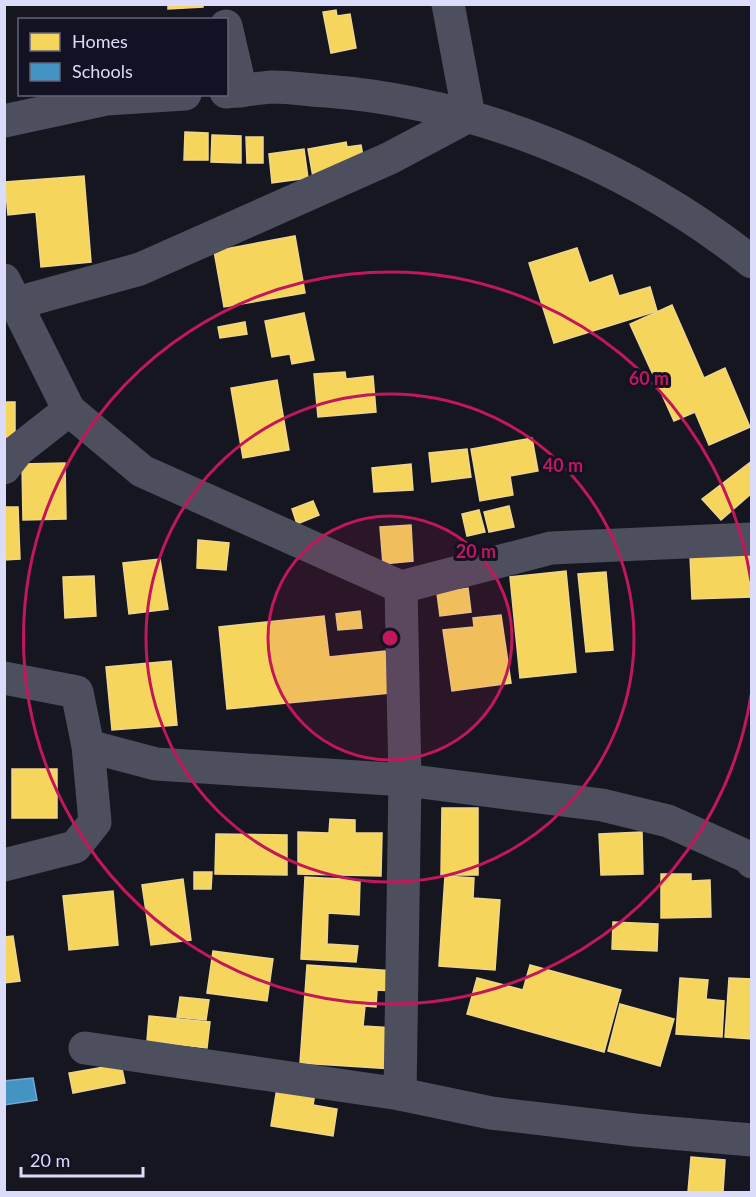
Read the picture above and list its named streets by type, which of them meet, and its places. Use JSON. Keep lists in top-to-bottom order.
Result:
{
  "legend": ["Homes", "Schools"],
  "scale_bar": "20 m",
  "rings": ["60 m", "40 m", "20 m"]
}
